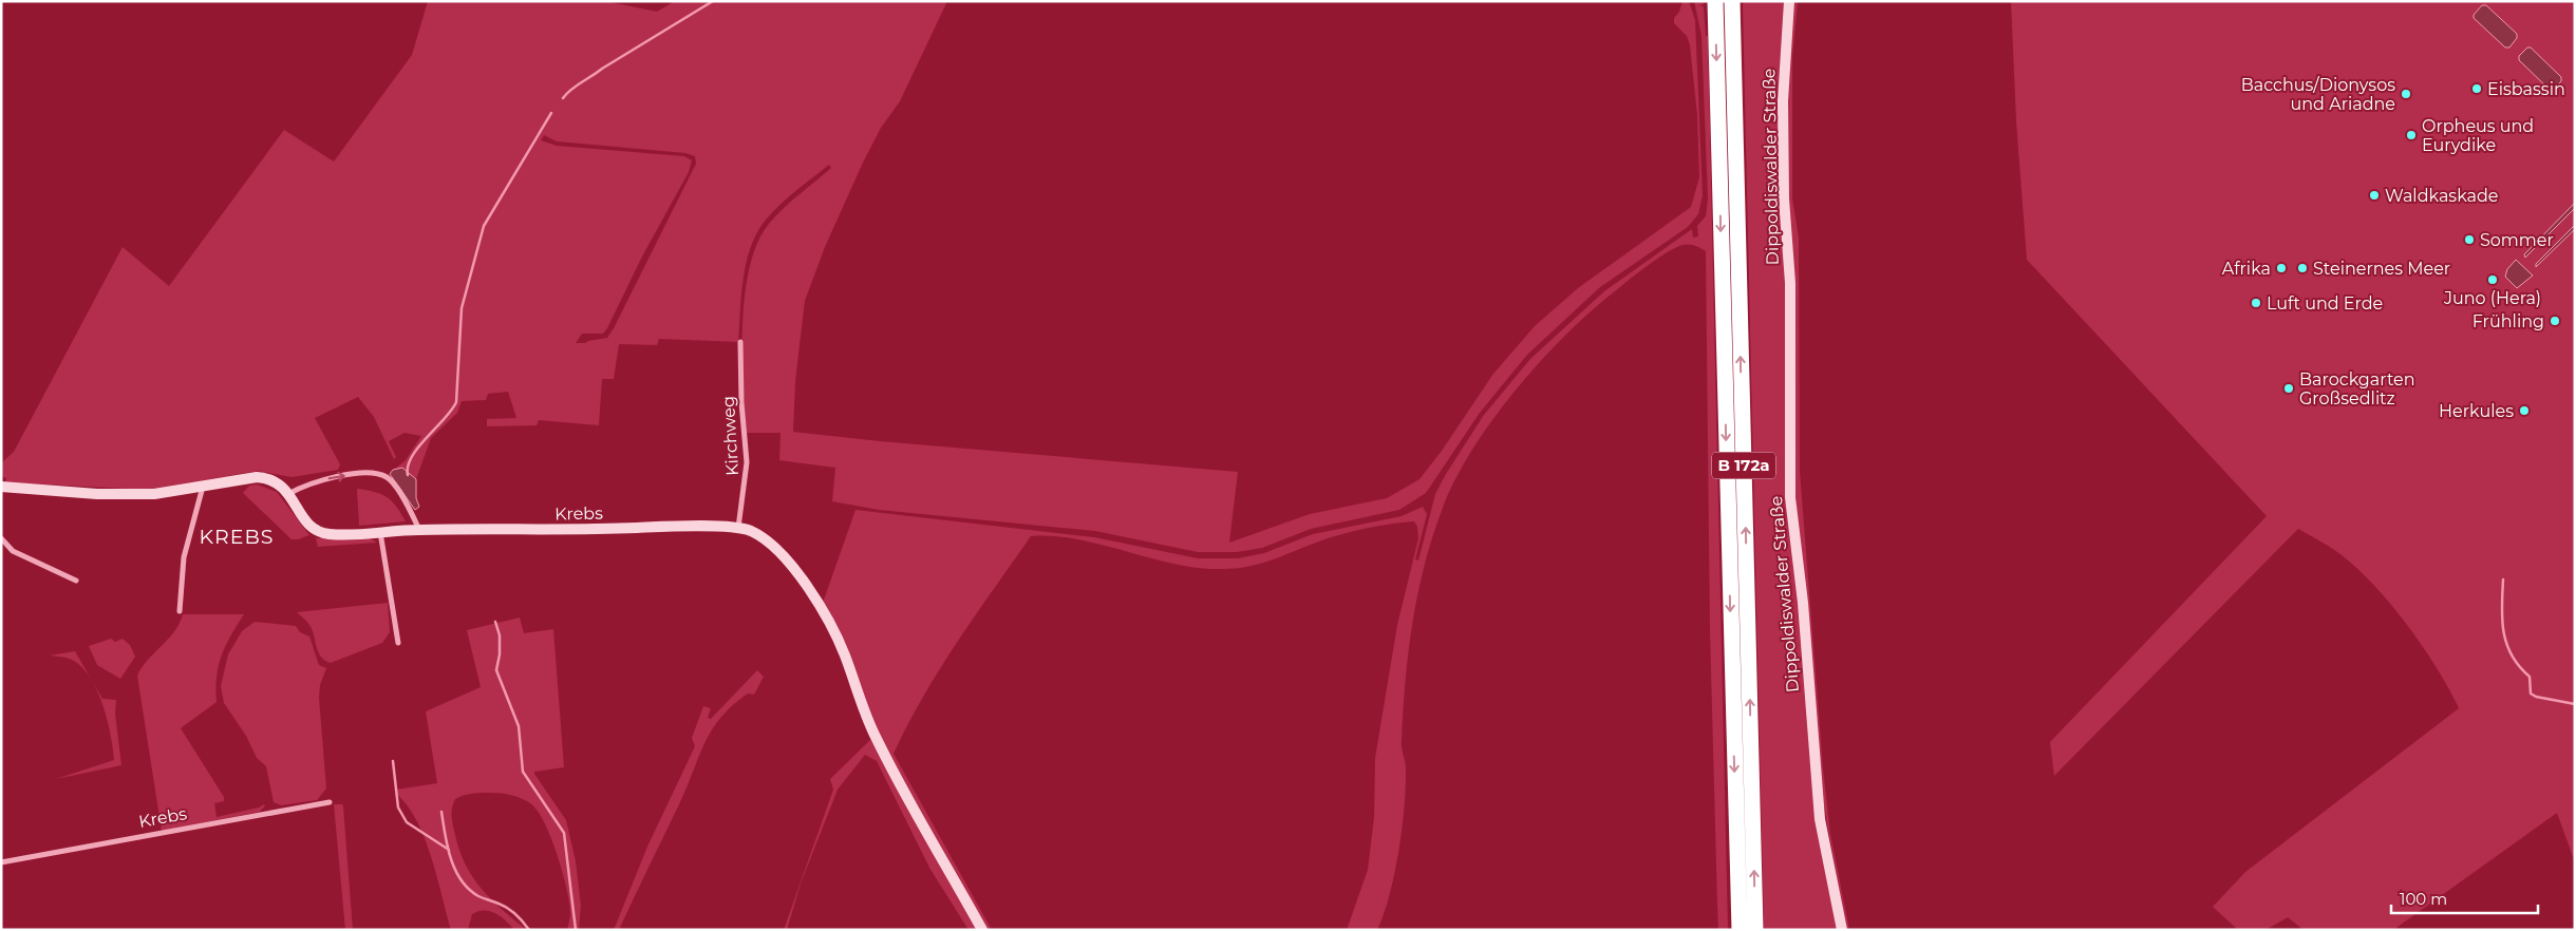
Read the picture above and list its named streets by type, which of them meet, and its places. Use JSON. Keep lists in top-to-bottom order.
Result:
{
  "streets": {
    "highway": ["B 172a"],
    "street": ["Dippoldiswalder Straße", "Kirchweg", "Krebs"]
  },
  "crossings": [
    ["Kirchweg", "Krebs"]
  ],
  "districts": ["KREBS"],
  "places": [
    "Eisbassin",
    "Bacchus/Dionysos und Ariadne",
    "Orpheus und Eurydike",
    "Waldkaskade",
    "Sommer",
    "Afrika",
    "Steinernes Meer",
    "Juno (Hera)",
    "Luft und Erde",
    "Frühling",
    "Barockgarten Großsedlitz",
    "Herkules"
  ],
  "scale_bar": "100 m"
}
